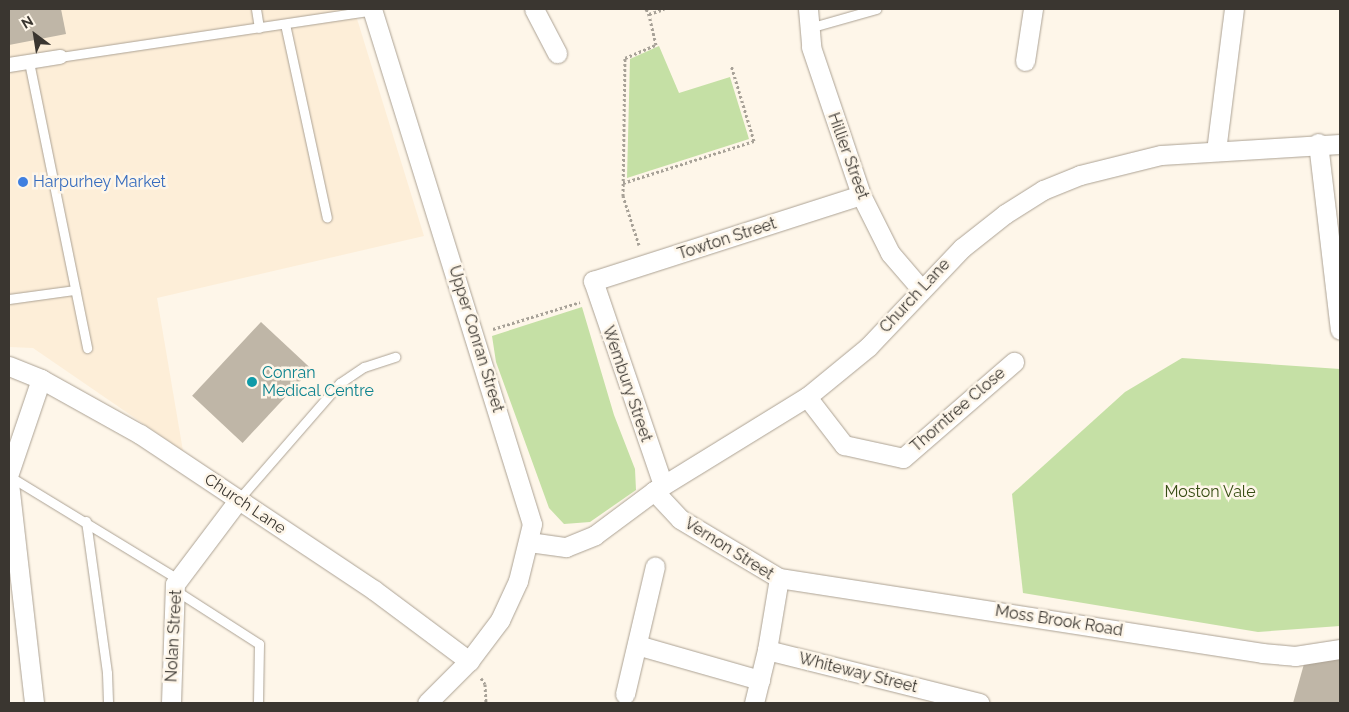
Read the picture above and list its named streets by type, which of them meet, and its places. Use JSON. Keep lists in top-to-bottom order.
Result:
{
  "streets": {
    "street": [
      "Hillier Street",
      "Towton Street",
      "Church Lane",
      "Upper Conran Street",
      "Wembury Street",
      "Thorntree Close",
      "Vernon Street",
      "Moss Brook Road",
      "Nolan Street",
      "Whiteway Street"
    ]
  },
  "crossings": [
    ["Hillier Street", "Towton Street"],
    ["Hillier Street", "Church Lane"],
    ["Towton Street", "Wembury Street"],
    ["Church Lane", "Upper Conran Street"],
    ["Church Lane", "Wembury Street"],
    ["Church Lane", "Thorntree Close"],
    ["Church Lane", "Vernon Street"],
    ["Church Lane", "Nolan Street"],
    ["Wembury Street", "Vernon Street"],
    ["Vernon Street", "Moss Brook Road"],
    ["Vernon Street", "Whiteway Street"]
  ],
  "parks": ["Moston Vale"],
  "places": ["Harpurhey Market", "Conran Medical Centre"],
  "north": "top left"
}
